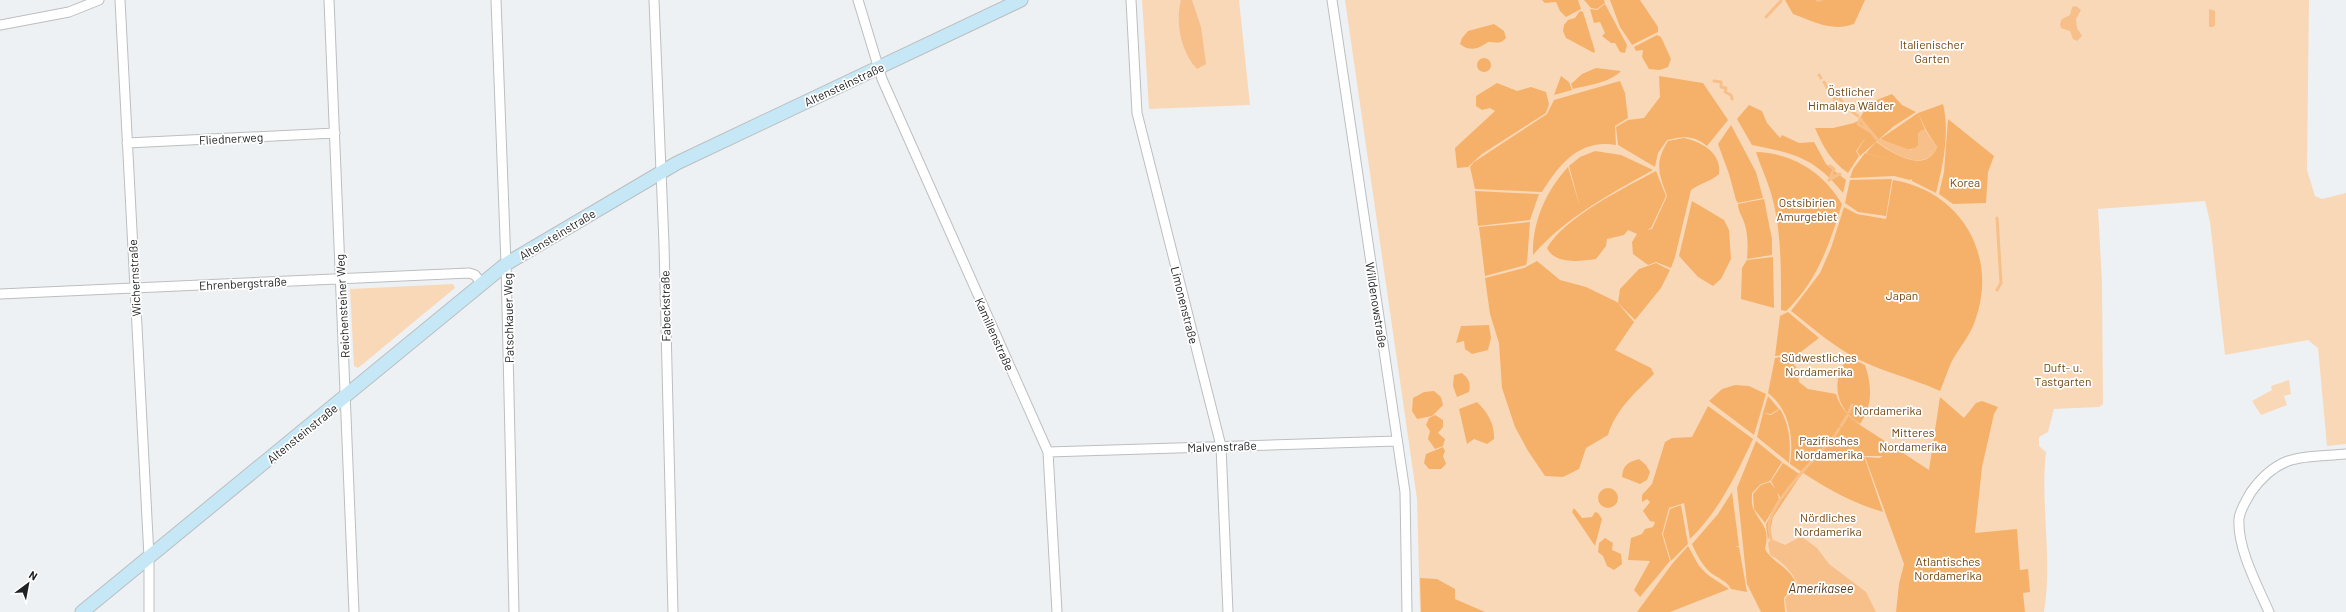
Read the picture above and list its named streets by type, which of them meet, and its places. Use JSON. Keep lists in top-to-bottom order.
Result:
{
  "streets": {
    "main road": ["Altensteinstraße"],
    "street": [
      "Fliednerweg",
      "Wichernstraße",
      "Ehrenbergstraße",
      "Limonenstraße",
      "Willdenowstraße",
      "Reichensteiner Weg",
      "Fabeckstraße",
      "Patschkauer Weg",
      "Kamillenstraße",
      "Malvenstraße"
    ]
  },
  "crossings": [
    ["Altensteinstraße", "Wichernstraße"],
    ["Altensteinstraße", "Ehrenbergstraße"],
    ["Altensteinstraße", "Reichensteiner Weg"],
    ["Altensteinstraße", "Fabeckstraße"],
    ["Altensteinstraße", "Patschkauer Weg"],
    ["Altensteinstraße", "Kamillenstraße"],
    ["Fliednerweg", "Wichernstraße"],
    ["Fliednerweg", "Reichensteiner Weg"],
    ["Wichernstraße", "Ehrenbergstraße"],
    ["Ehrenbergstraße", "Reichensteiner Weg"],
    ["Limonenstraße", "Malvenstraße"],
    ["Willdenowstraße", "Malvenstraße"],
    ["Kamillenstraße", "Malvenstraße"]
  ],
  "water": ["Amerikasee"],
  "parks": [
    "Italienischer Garten",
    "Östlicher Himalaya Wälder",
    "Korea",
    "Ostsibirien Amurgebiet",
    "Japan",
    "Südwestliches Nordamerika",
    "Duft- u. Tastgarten",
    "Nordamerika",
    "Mitteres Nordamerika",
    "Pazifisches Nordamerika",
    "Nördliches Nordamerika",
    "Atlantisches Nordamerika"
  ],
  "north": "top right"
}
